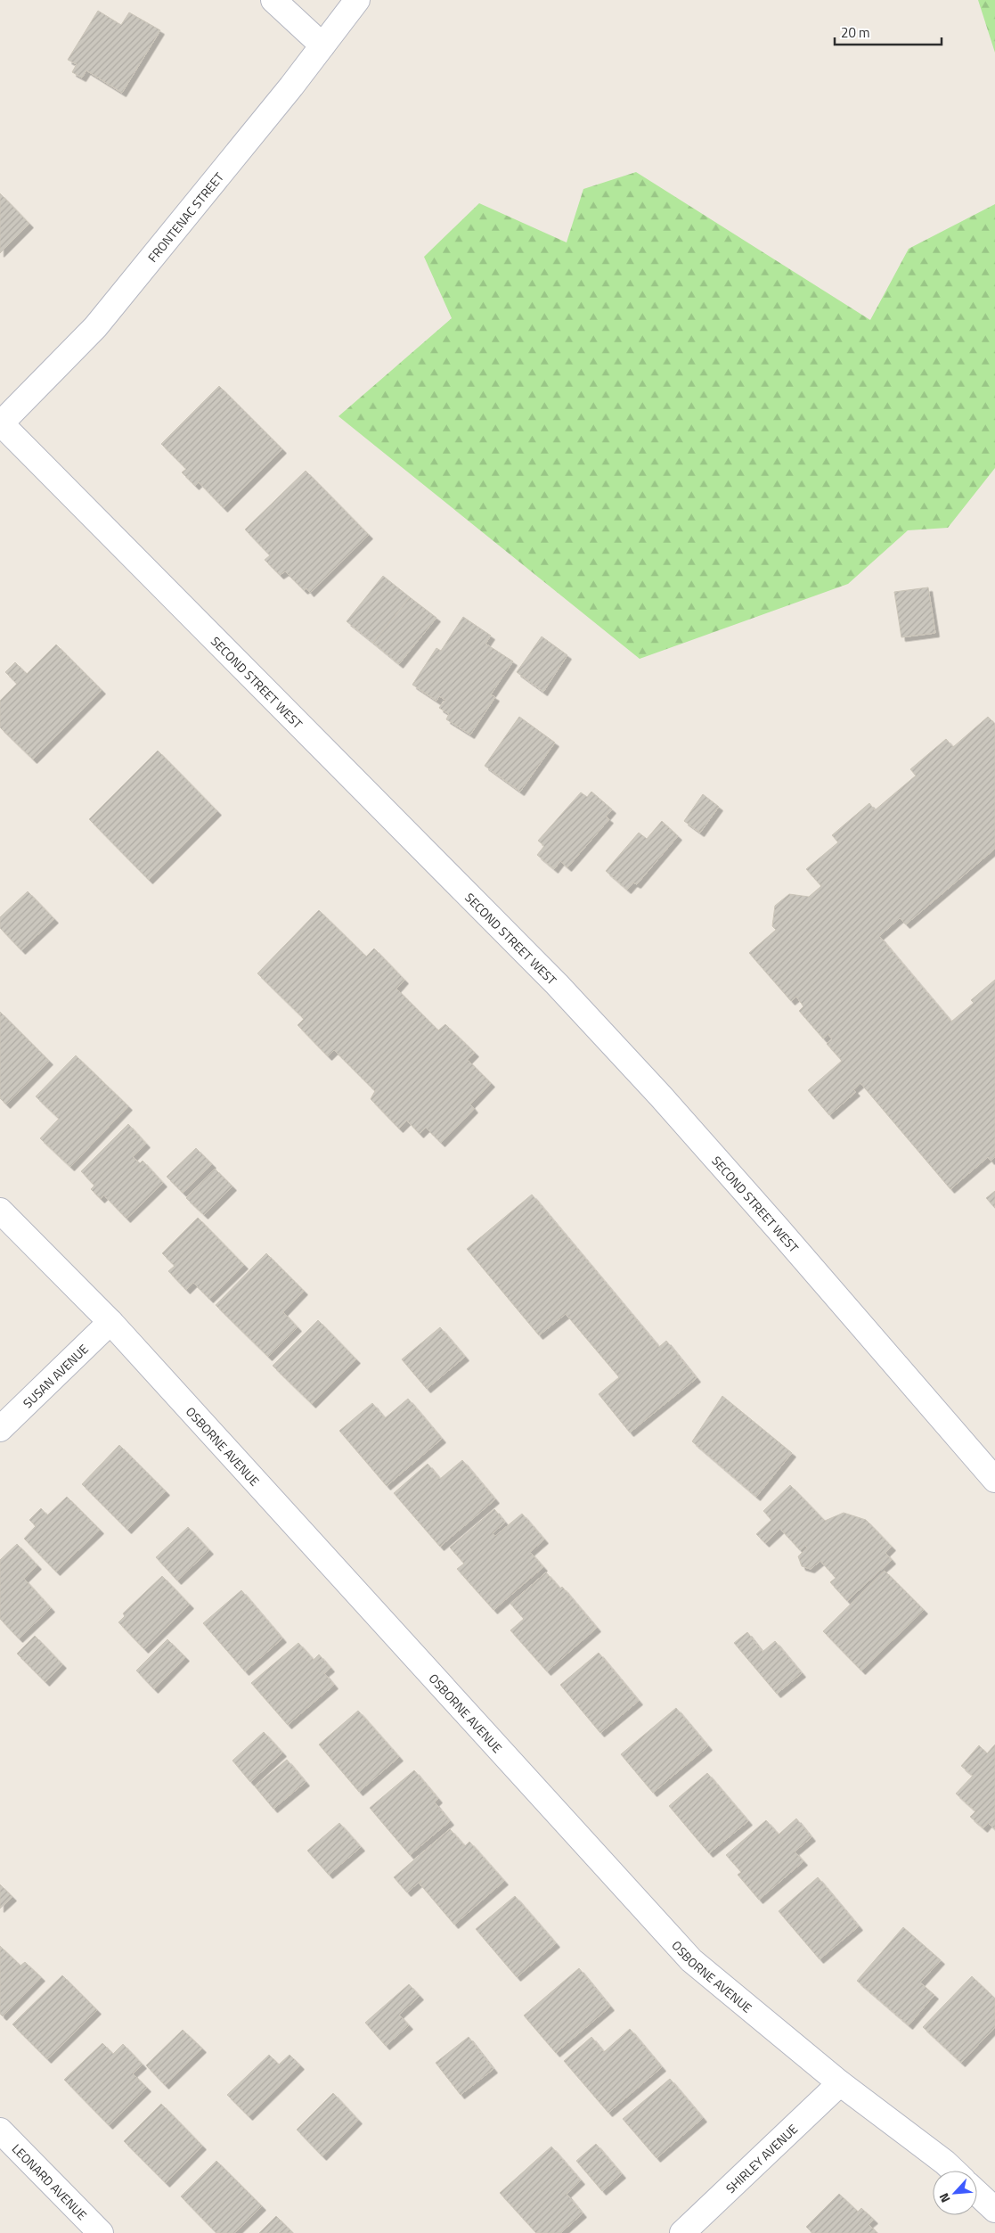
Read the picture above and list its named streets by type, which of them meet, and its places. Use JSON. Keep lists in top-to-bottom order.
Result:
{
  "streets": {
    "street": [
      "FRONTENAC STREET",
      "SECOND STREET WEST",
      "SUSAN AVENUE",
      "OSBORNE AVENUE",
      "SHIRLEY AVENUE",
      "LEONARD AVENUE"
    ]
  },
  "crossings": [
    ["FRONTENAC STREET", "SECOND STREET WEST"],
    ["SUSAN AVENUE", "OSBORNE AVENUE"],
    ["OSBORNE AVENUE", "SHIRLEY AVENUE"]
  ],
  "scale_bar": "20 m",
  "north": "bottom left"
}
